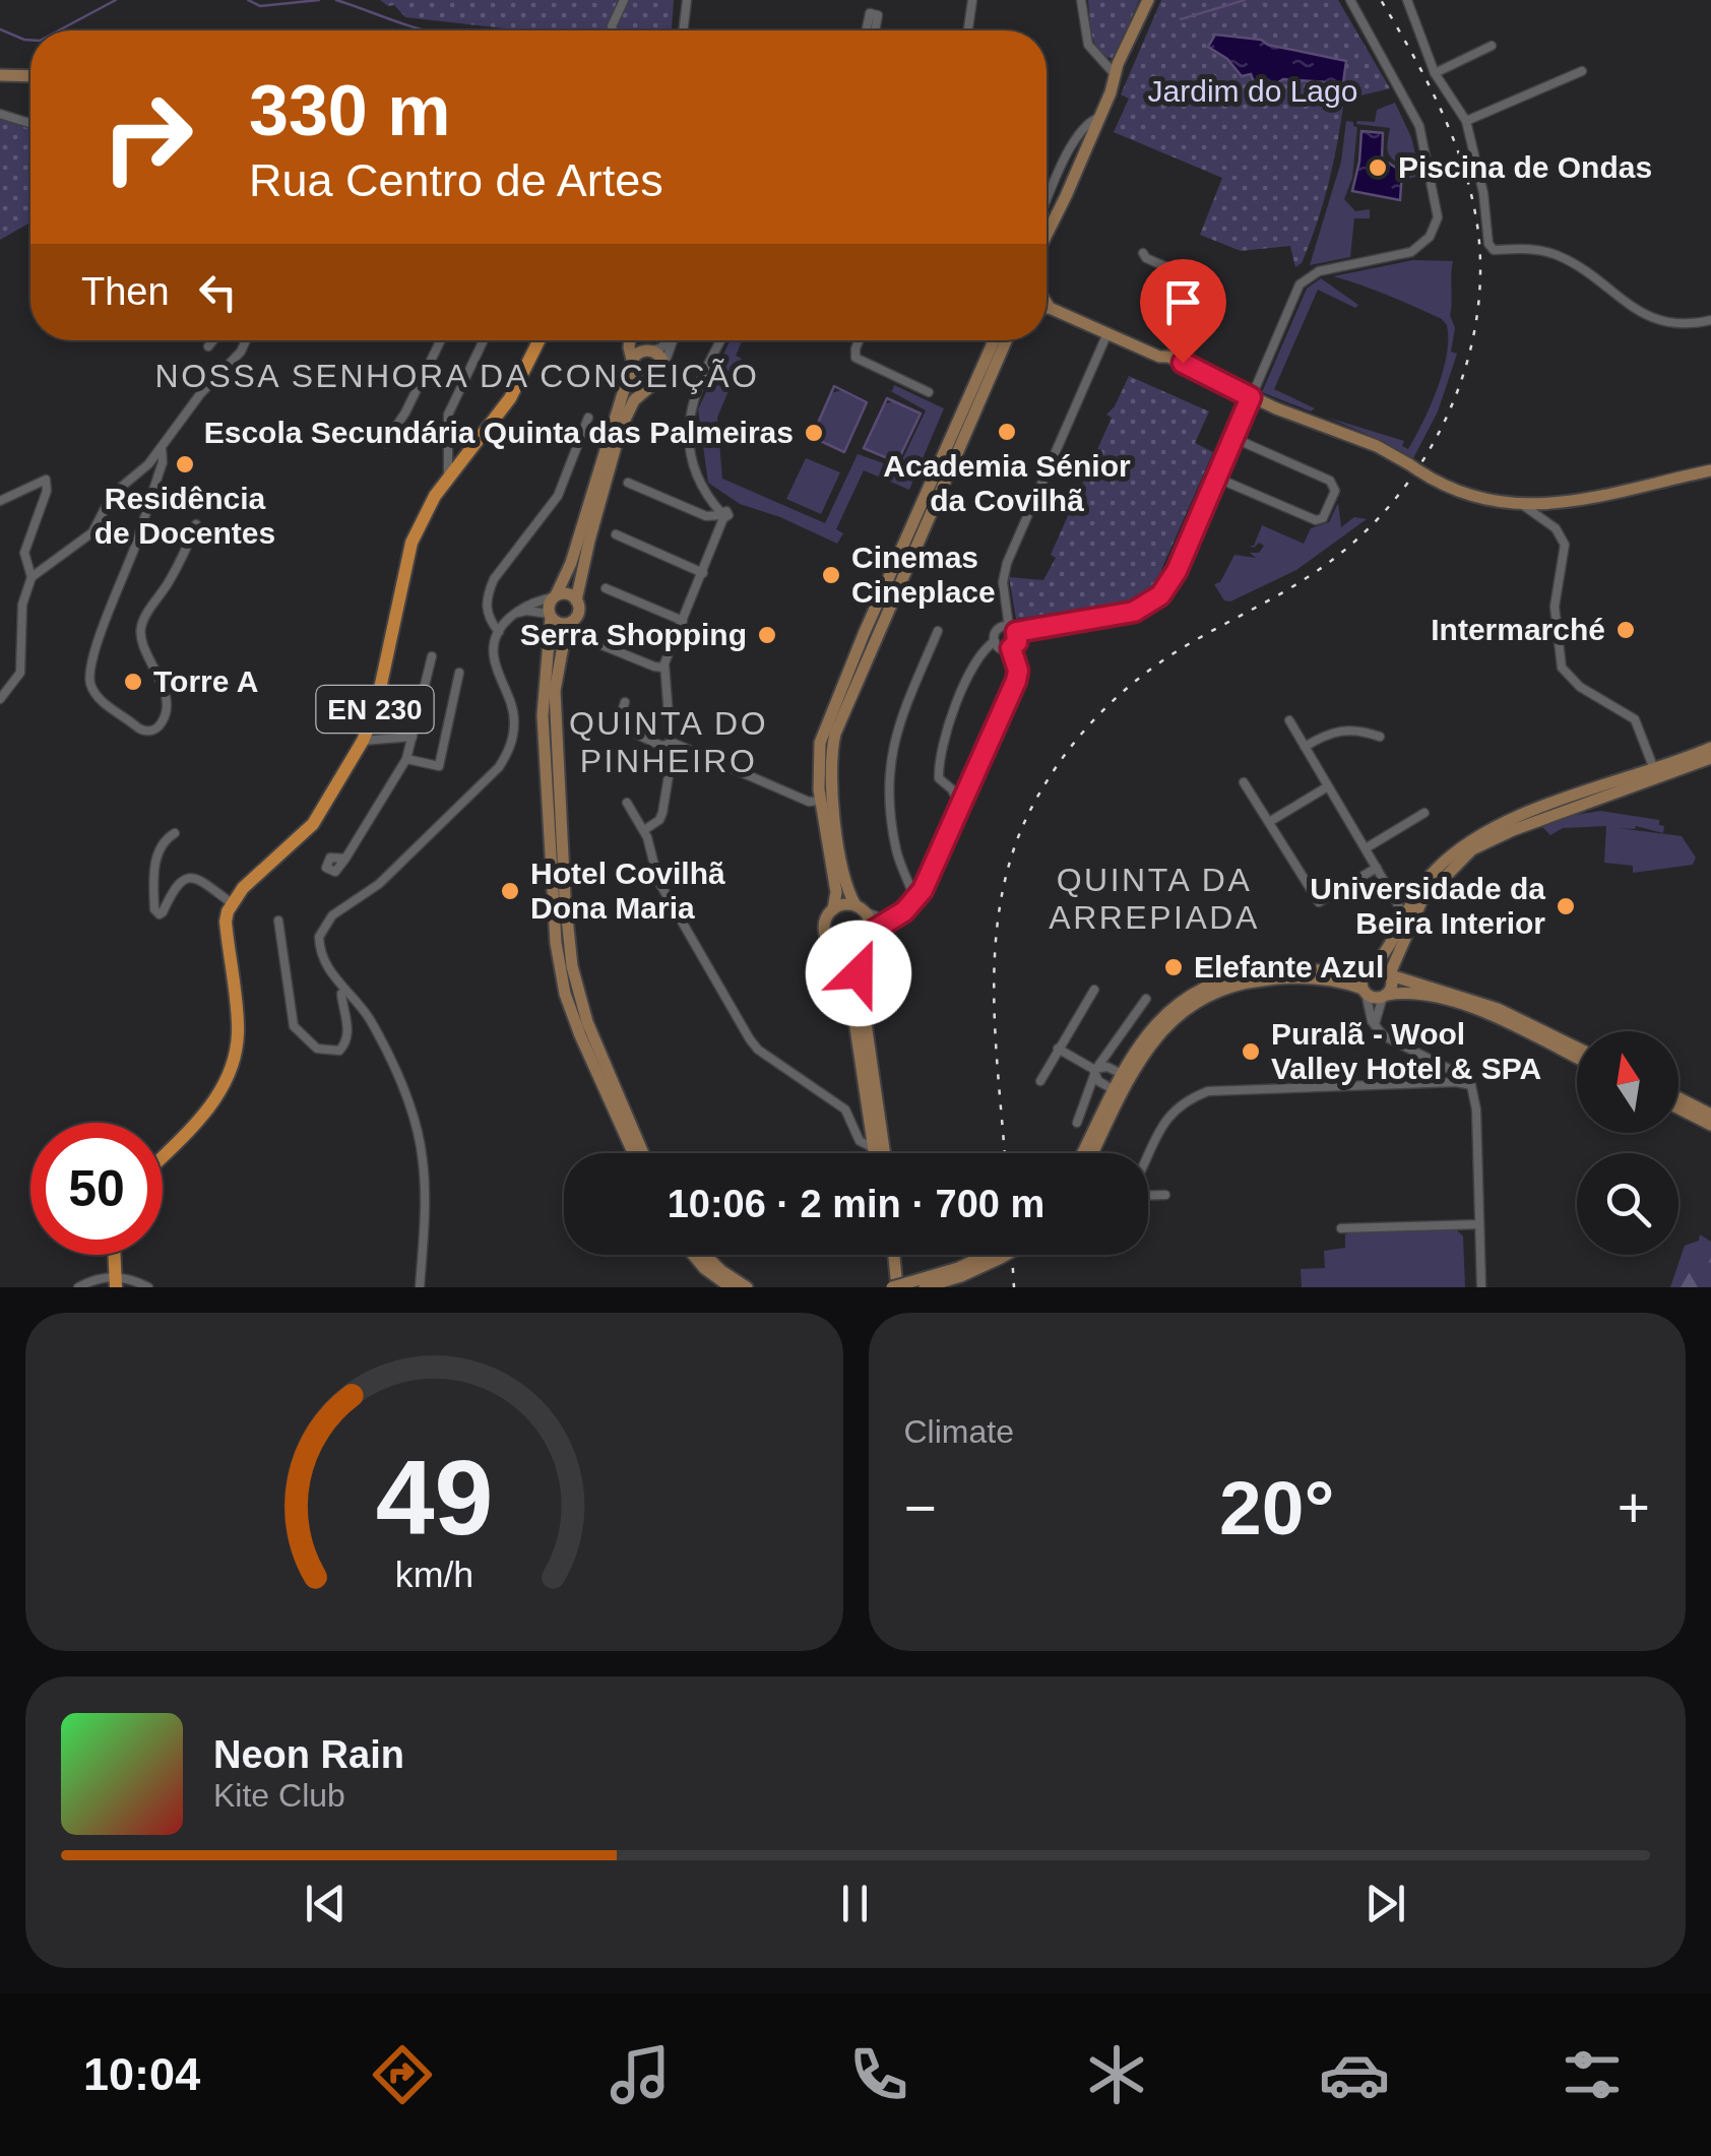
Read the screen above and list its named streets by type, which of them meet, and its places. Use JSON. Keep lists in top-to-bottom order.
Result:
{
  "streets": {
    "main road": ["EN 230"]
  },
  "districts": ["NOSSA SENHORA DA CONCEIÇÃO", "QUINTA DO PINHEIRO", "QUINTA DA ARREPIADA"],
  "parks": ["Jardim do Lago"],
  "places": [
    "Piscina de Ondas",
    "Academia Sénior da Covilhã",
    "Escola Secundária Quinta das Palmeiras",
    "Residência de Docentes",
    "Cinemas Cineplace",
    "Intermarché",
    "Serra Shopping",
    "Torre A",
    "Hotel Covilhã Dona Maria",
    "Universidade da Beira Interior",
    "Elefante Azul",
    "Puralã - Wool Valley Hotel & SPA"
  ],
  "north": "top",
  "page": {
    "turn": ["330 m", "Rua Centro de Artes"],
    "then": "Then",
    "limit": "50",
    "trip": "10:06 · 2 min · 700 m",
    "tile": "Climate",
    "heat": ["−", "20°", "+"],
    "song": ["Neon Rain", "Kite Club"],
    "tabs": "10:04",
    "gauge": ["49", "km/h"]
  }
}
